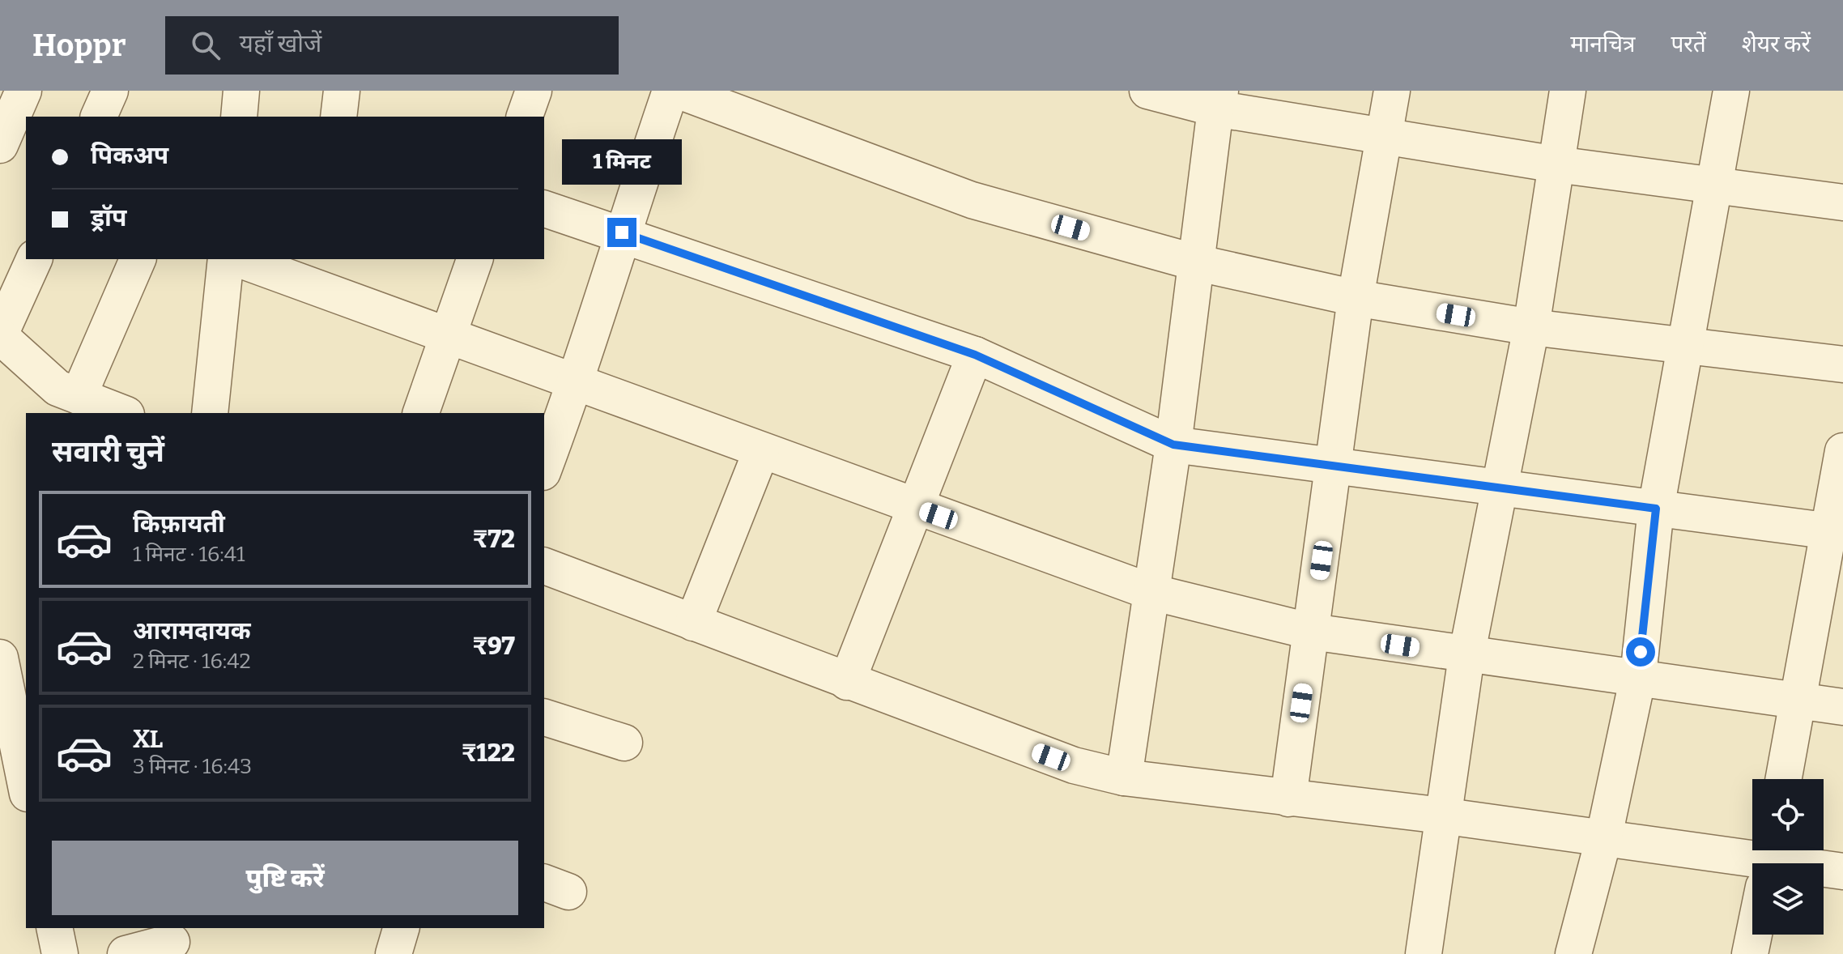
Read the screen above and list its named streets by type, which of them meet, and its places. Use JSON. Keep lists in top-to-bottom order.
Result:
{
  "page": {
    "header": "Hoppr",
    "search": "यहाँ खोजें",
    "nav": ["मानचित्र", "परतें", "शेयर करें"],
    "banner": ["पिकअप", "ड्रॉप"],
    "bubble": "1 मिनट",
    "heading": "सवारी चुनें",
    "list": [
      {
        "name": "किफ़ायती",
        "note": "1 मिनट · 16:41",
        "value": "₹72"
      },
      {
        "name": "आरामदायक",
        "note": "2 मिनट · 16:42",
        "value": "₹97"
      },
      {
        "name": "XL",
        "note": "3 मिनट · 16:43",
        "value": "₹122"
      }
    ],
    "buttons": "पुष्टि करें"
  }
}
